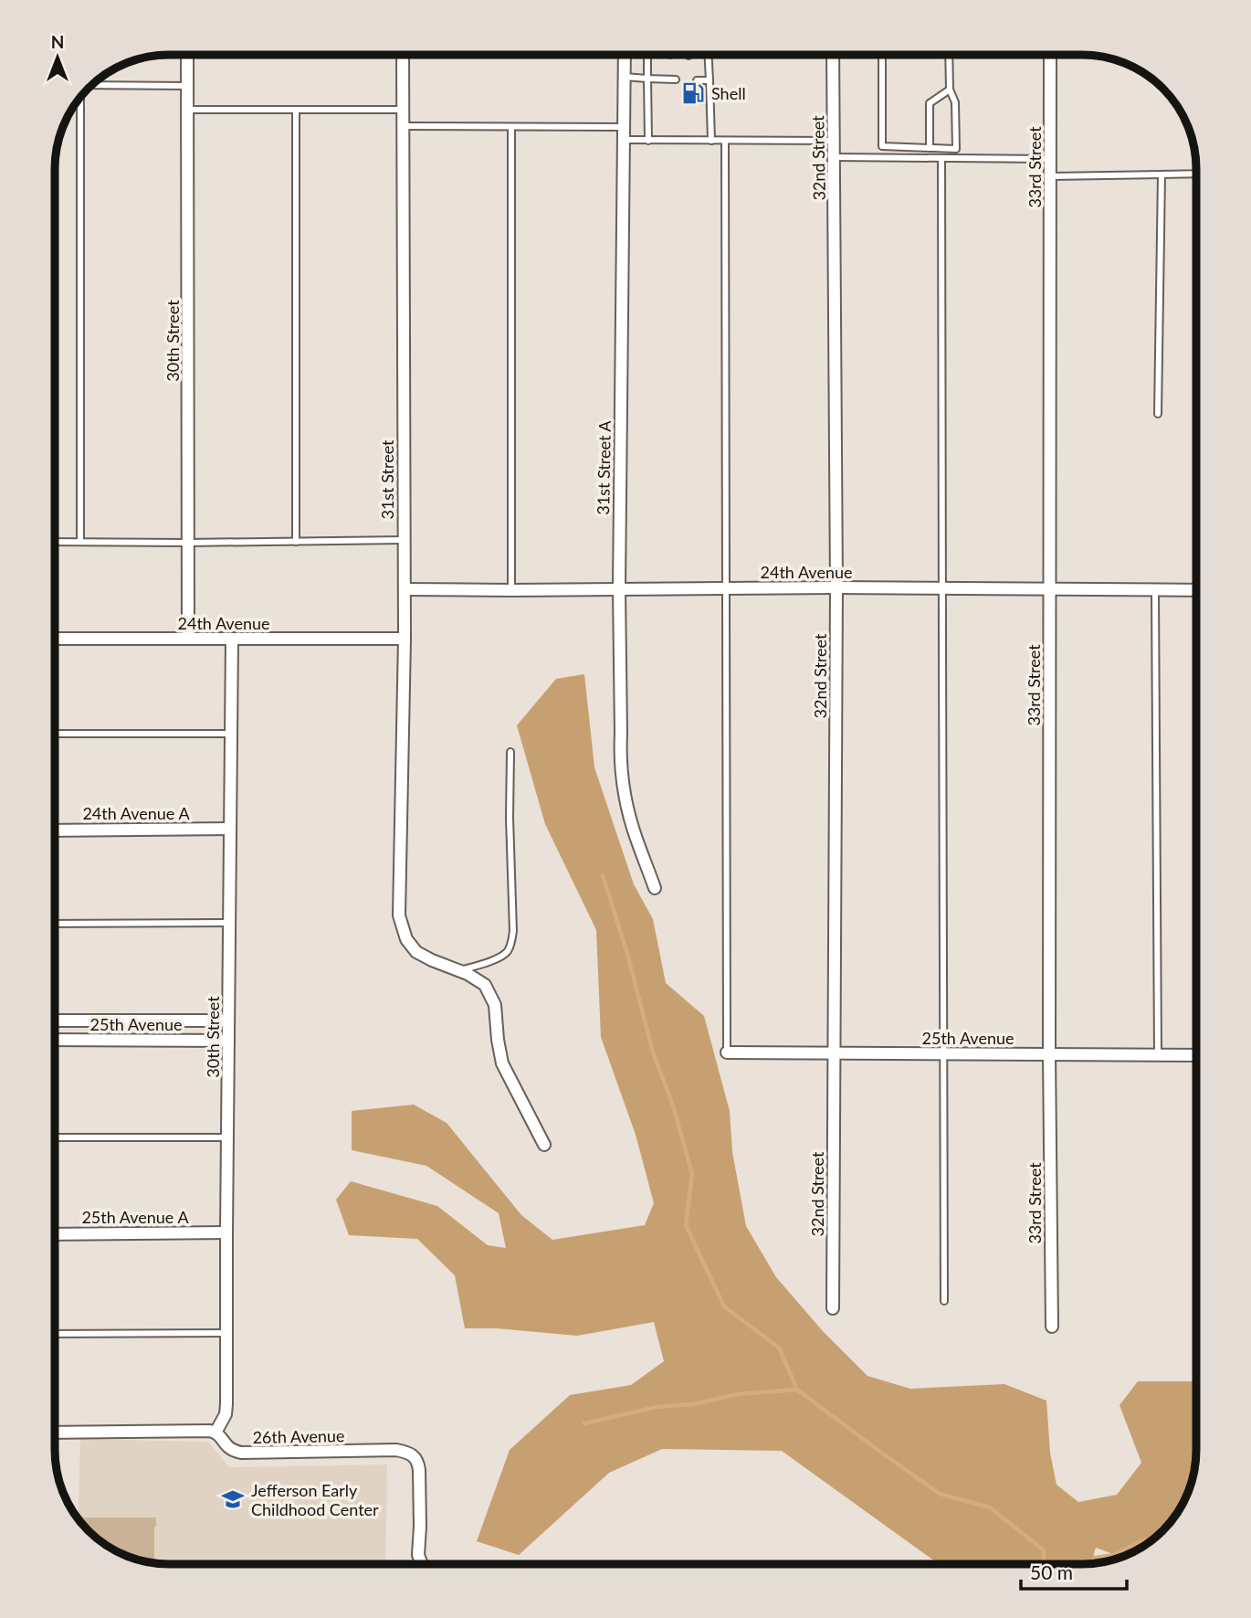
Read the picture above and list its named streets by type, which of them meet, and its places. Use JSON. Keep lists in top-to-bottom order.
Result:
{
  "streets": {
    "street": [
      "32nd Street",
      "33rd Street",
      "30th Street",
      "31st Street A",
      "31st Street",
      "24th Avenue",
      "24th Avenue A",
      "25th Avenue",
      "25th Avenue A",
      "26th Avenue"
    ]
  },
  "crossings": [
    ["32nd Street", "24th Avenue"],
    ["32nd Street", "25th Avenue"],
    ["33rd Street", "24th Avenue"],
    ["33rd Street", "25th Avenue"],
    ["30th Street", "24th Avenue"],
    ["30th Street", "24th Avenue A"],
    ["30th Street", "25th Avenue"],
    ["30th Street", "25th Avenue A"],
    ["30th Street", "26th Avenue"],
    ["31st Street A", "24th Avenue"],
    ["31st Street", "24th Avenue"]
  ],
  "places": {
    "fuel station": ["Shell"],
    "school or university": ["Jefferson Early Childhood Center"]
  },
  "scale_bar": "50 m",
  "north": "top"
}
